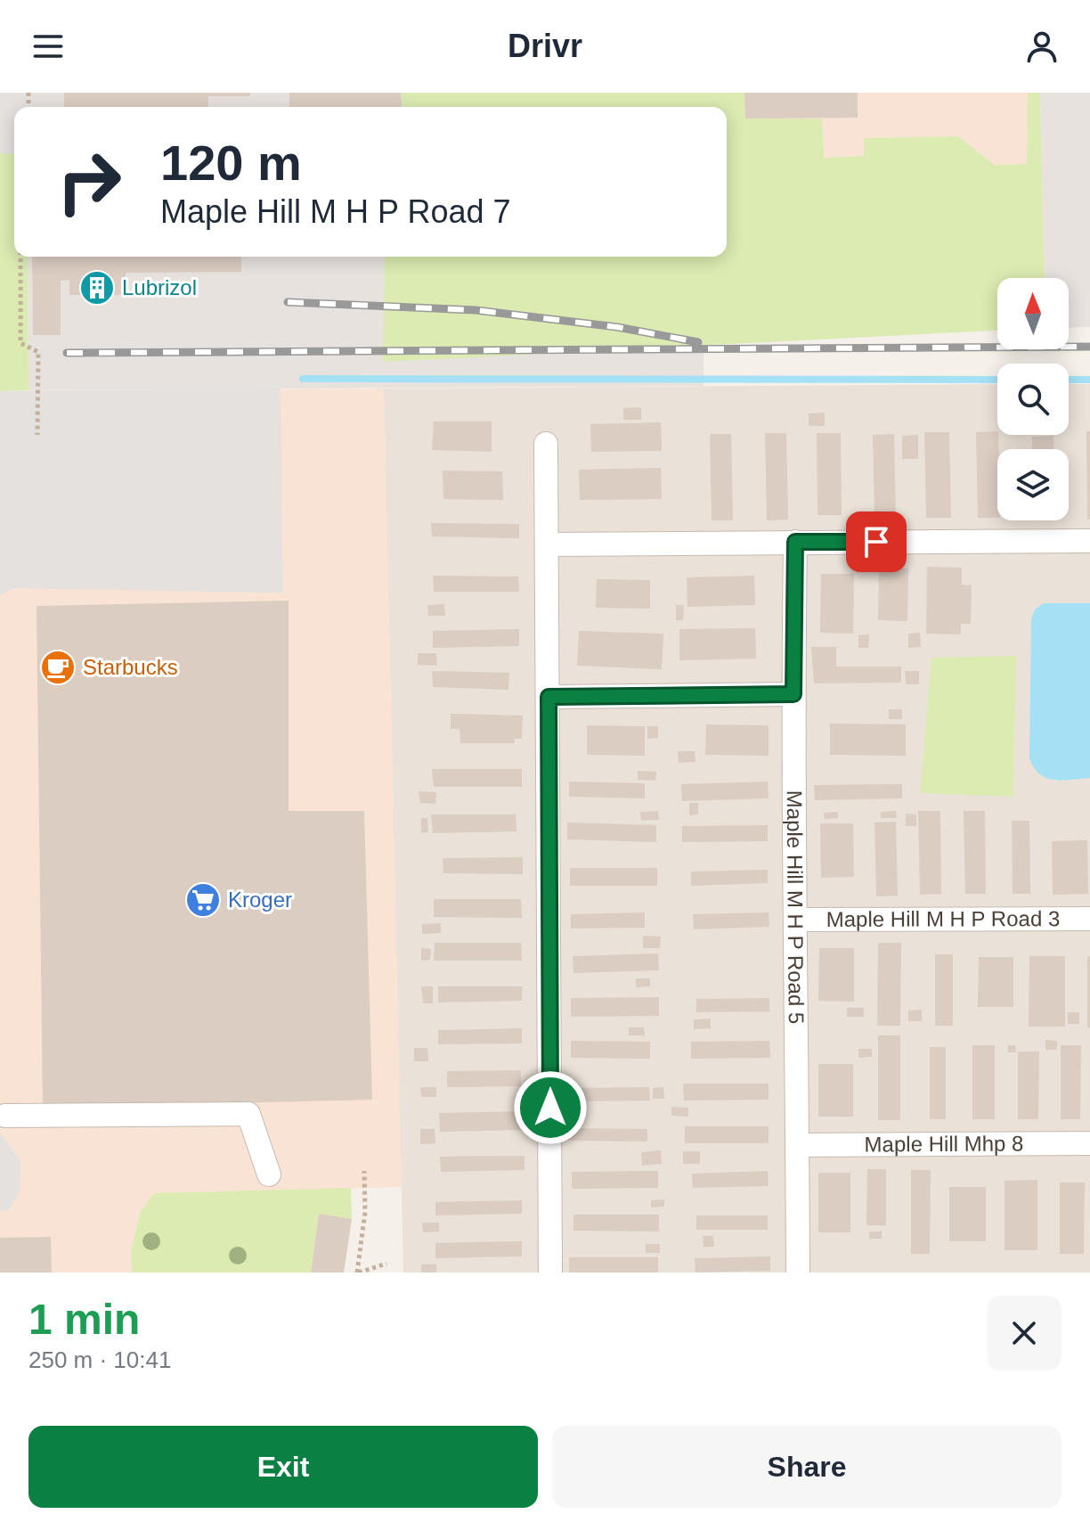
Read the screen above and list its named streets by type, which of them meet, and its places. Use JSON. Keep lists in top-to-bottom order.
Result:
{
  "streets": {
    "street": ["Maple Hill M H P Road 5", "Maple Hill M H P Road 3", "Maple Hill Mhp 8"]
  },
  "crossings": [
    ["Maple Hill M H P Road 5", "Maple Hill M H P Road 3"],
    ["Maple Hill M H P Road 5", "Maple Hill Mhp 8"]
  ],
  "places": {
    "building": ["Lubrizol"],
    "cafe": ["Starbucks"],
    "supermarket": ["Kroger"]
  },
  "north": "top",
  "page": {
    "header": "Drivr",
    "turn": ["120 m", "Maple Hill M H P Road 7"],
    "heading": ["1 min", "250 m · 10:41"],
    "buttons": ["Exit", "Share"]
  }
}
